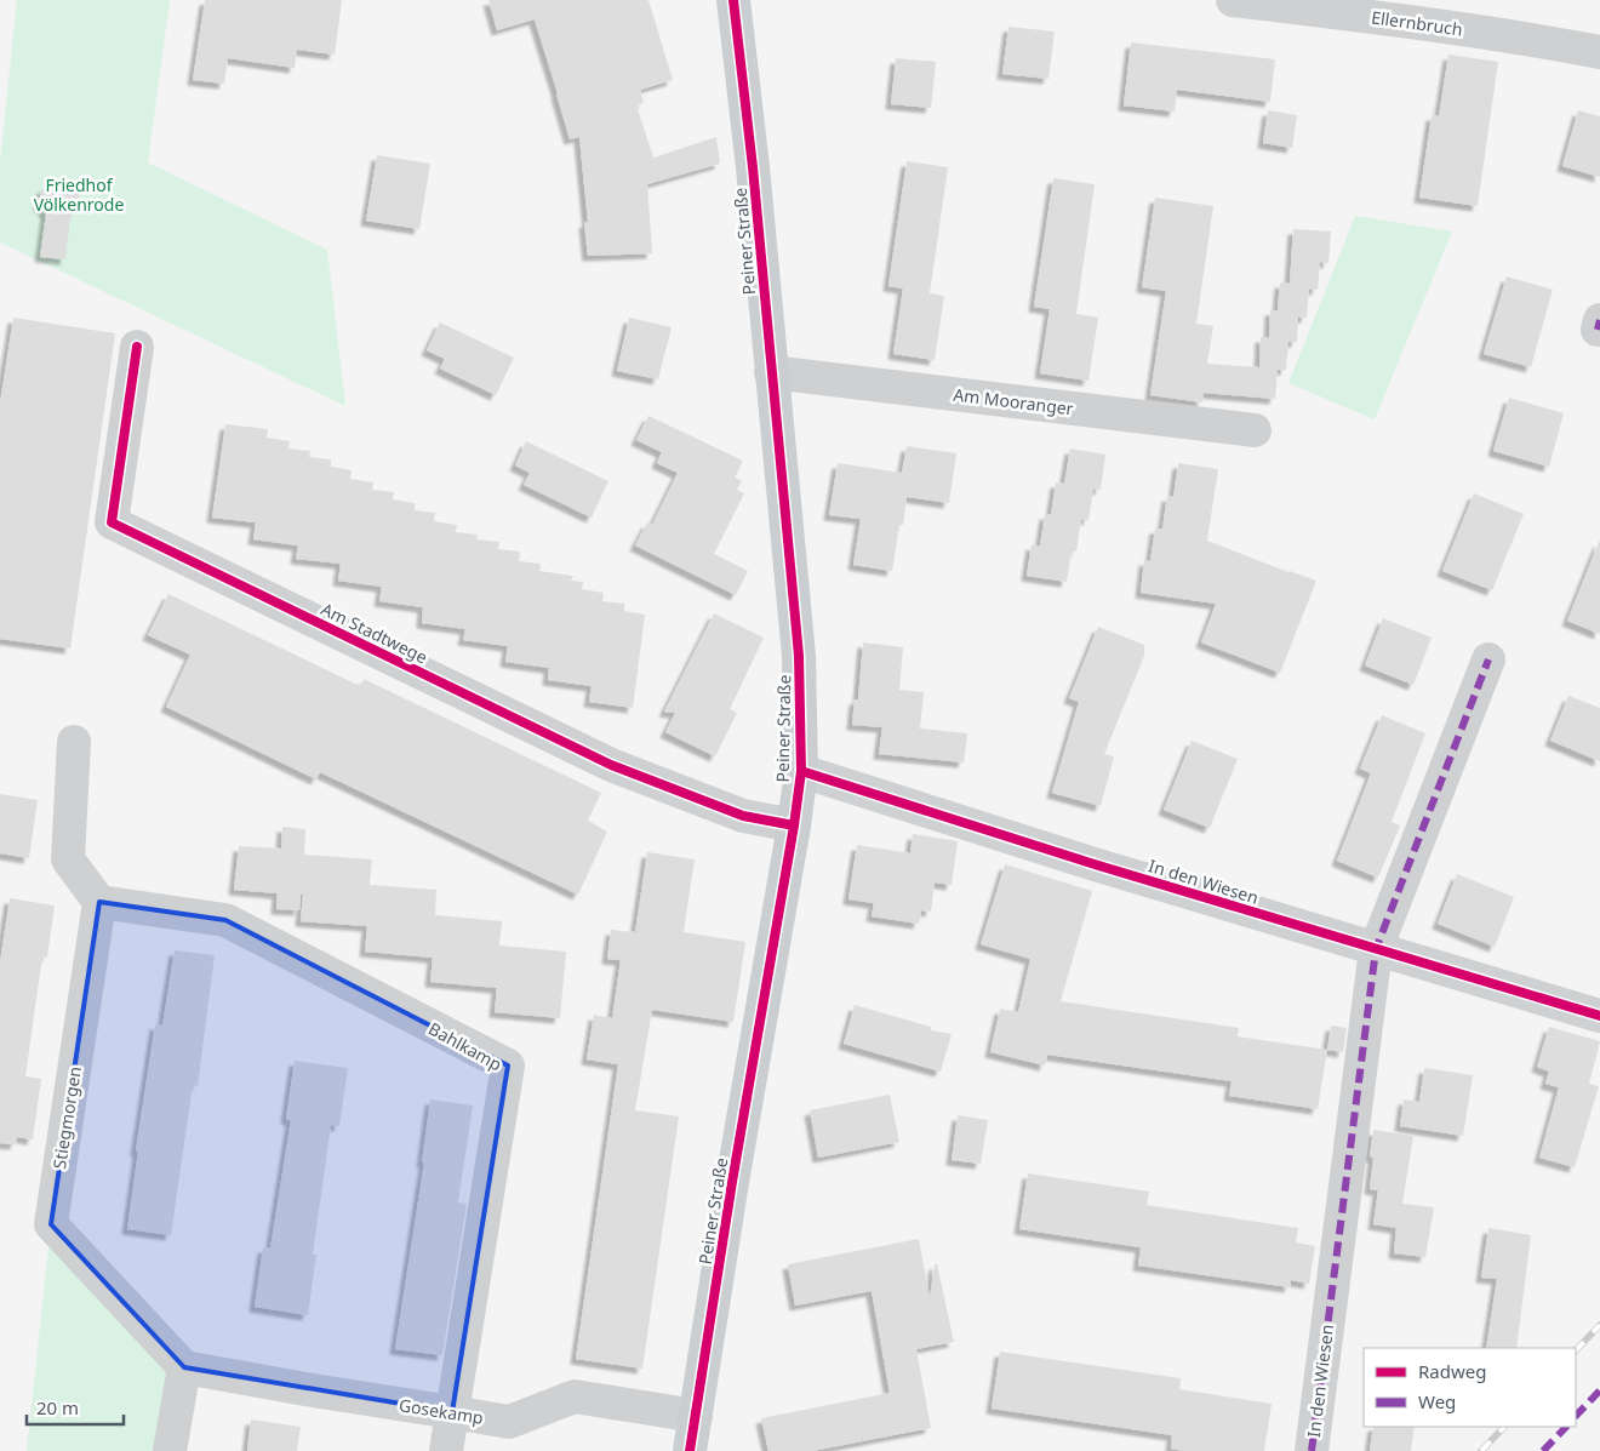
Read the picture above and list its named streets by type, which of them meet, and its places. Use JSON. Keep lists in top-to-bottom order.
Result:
{
  "streets": {
    "main road": ["Peiner Straße"],
    "street": [
      "Ellernbruch",
      "Am Mooranger",
      "Am Stadtwege",
      "In den Wiesen",
      "Bahlkamp",
      "Stiegmorgen",
      "Gosekamp"
    ]
  },
  "crossings": [
    ["Peiner Straße", "Am Mooranger"],
    ["Peiner Straße", "Am Stadtwege"],
    ["Peiner Straße", "In den Wiesen"],
    ["Peiner Straße", "Gosekamp"],
    ["Bahlkamp", "Stiegmorgen"],
    ["Bahlkamp", "Gosekamp"],
    ["Stiegmorgen", "Gosekamp"]
  ],
  "parks": ["Friedhof Völkenrode"],
  "legend": ["Radweg", "Weg"],
  "scale_bar": "20 m"
}
